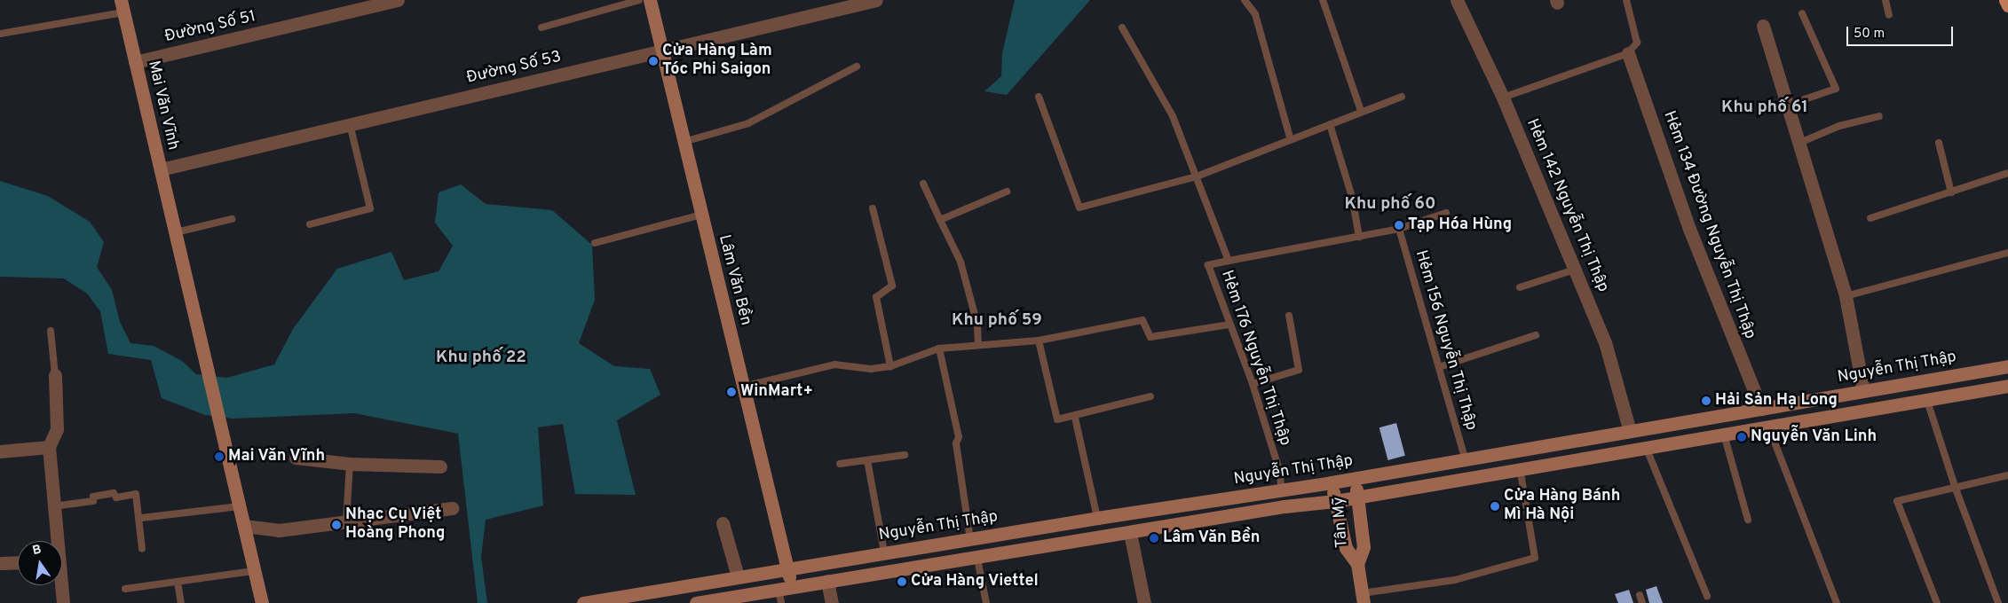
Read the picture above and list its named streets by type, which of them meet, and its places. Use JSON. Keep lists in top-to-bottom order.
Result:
{
  "streets": {
    "main road": [
      "Mai Văn Vĩnh",
      "Lâm Văn Bền",
      "Nguyễn Thị Thập",
      "Tân Mỹ"
    ],
    "street": [
      "Đường Số 51",
      "Đường Số 53",
      "Hẻm 142 Nguyễn Thị Thập",
      "Hẻm 134 Đường Nguyễn Thị Thập"
    ],
    "lane": ["Hẻm 156 Nguyễn Thị Thập", "Hẻm 176 Nguyễn Thị Thập"]
  },
  "crossings": [
    ["Đường Số 51", "Mai Văn Vĩnh"],
    ["Đường Số 53", "Mai Văn Vĩnh"],
    ["Đường Số 53", "Lâm Văn Bền"],
    ["Hẻm 142 Nguyễn Thị Thập", "Nguyễn Thị Thập"],
    ["Hẻm 134 Đường Nguyễn Thị Thập", "Nguyễn Thị Thập"],
    ["Lâm Văn Bền", "Nguyễn Thị Thập"],
    ["Hẻm 156 Nguyễn Thị Thập", "Nguyễn Thị Thập"],
    ["Hẻm 176 Nguyễn Thị Thập", "Nguyễn Thị Thập"],
    ["Nguyễn Thị Thập", "Tân Mỹ"]
  ],
  "districts": [
    "Khu phố 61",
    "Khu phố 60",
    "Khu phố 59",
    "Khu phố 22"
  ],
  "places": [
    "Cửa Hàng Làm Tóc Phi Saigon",
    "Tạp Hóa Hùng",
    "WinMart+",
    "Hải Sản Hạ Long",
    "Nguyễn Văn Linh",
    "Mai Văn Vĩnh",
    "Cửa Hàng Bánh Mì Hà Nội",
    "Nhạc Cụ Việt Hoàng Phong",
    "Lâm Văn Bền",
    "Cửa Hàng Viettel"
  ],
  "scale_bar": "50 m",
  "north": "top"
}
